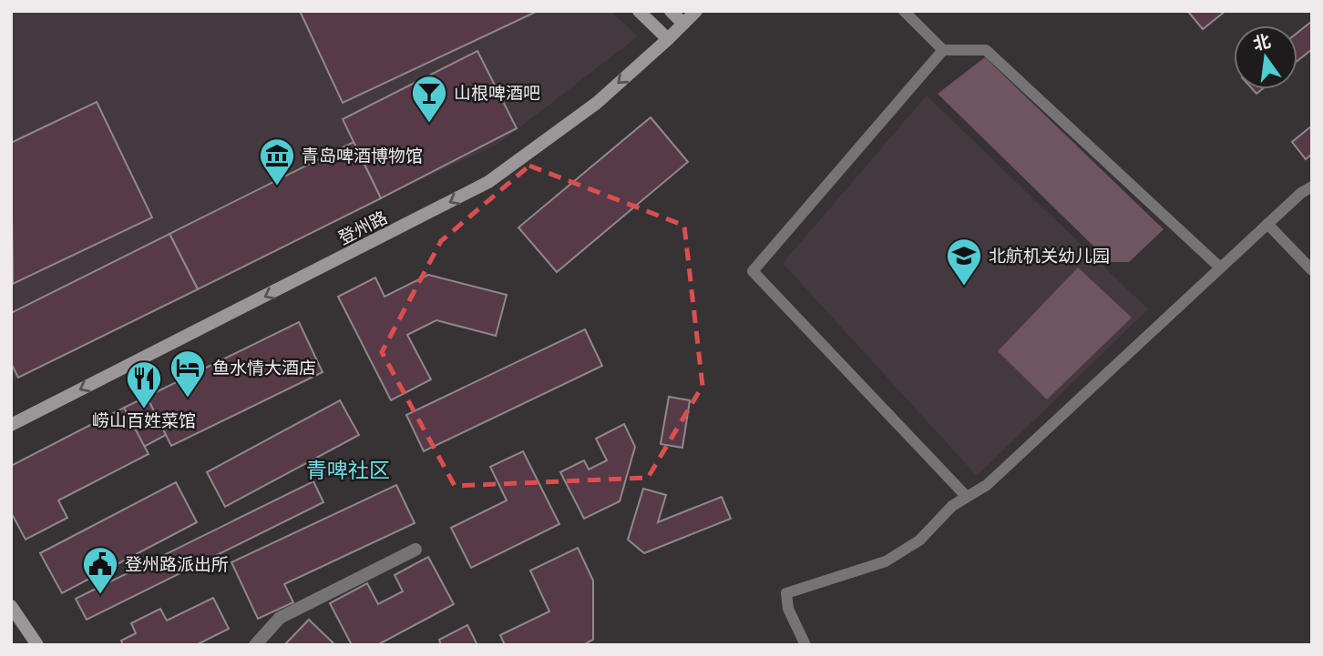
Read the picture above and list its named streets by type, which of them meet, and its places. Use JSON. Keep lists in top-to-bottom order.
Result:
{
  "streets": {
    "main road": ["登州路"]
  },
  "one_way": ["登州路"],
  "districts": ["青啤社区"],
  "places": {
    "bar": ["山根啤酒吧"],
    "museum": ["青岛啤酒博物馆"],
    "school or university": ["北航机关幼儿园"],
    "hotel": ["鱼水情大酒店"],
    "restaurant": ["崂山百姓菜馆"],
    "public building": ["登州路派出所"]
  },
  "north": "top"
}
